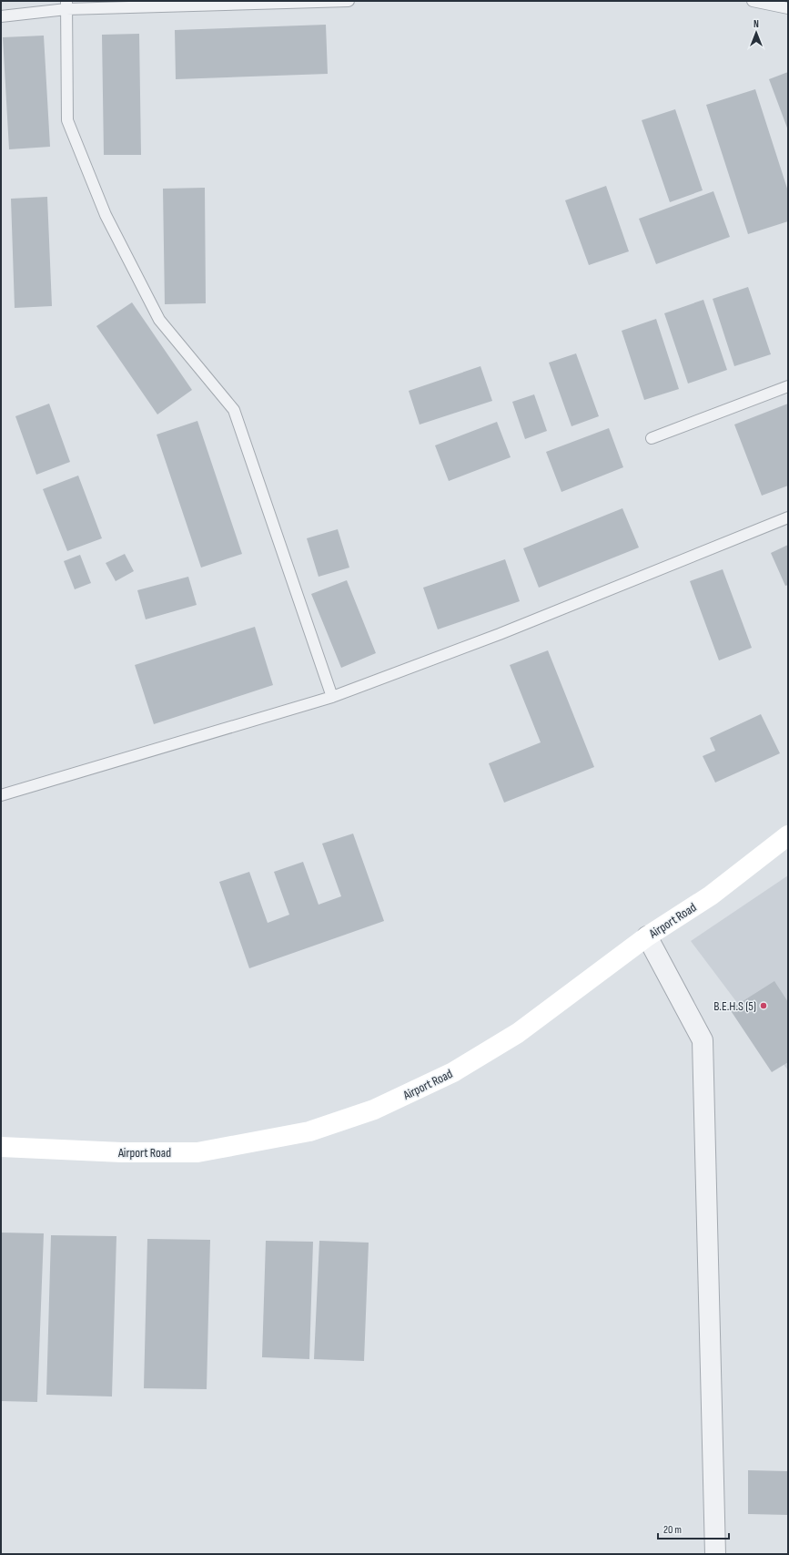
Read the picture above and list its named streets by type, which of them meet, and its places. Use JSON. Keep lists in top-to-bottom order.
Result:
{
  "streets": {
    "main road": ["Airport Road"]
  },
  "places": ["B.E.H.S (5)"],
  "scale_bar": "20 m",
  "north": "top"
}
